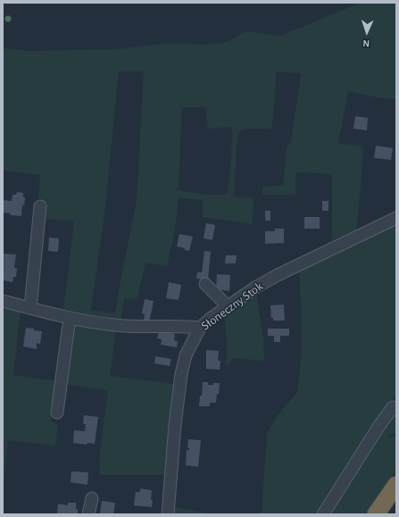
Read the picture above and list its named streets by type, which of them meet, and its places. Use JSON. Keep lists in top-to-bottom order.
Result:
{
  "streets": {
    "street": ["Słoneczny Stok"]
  },
  "north": "bottom"
}
